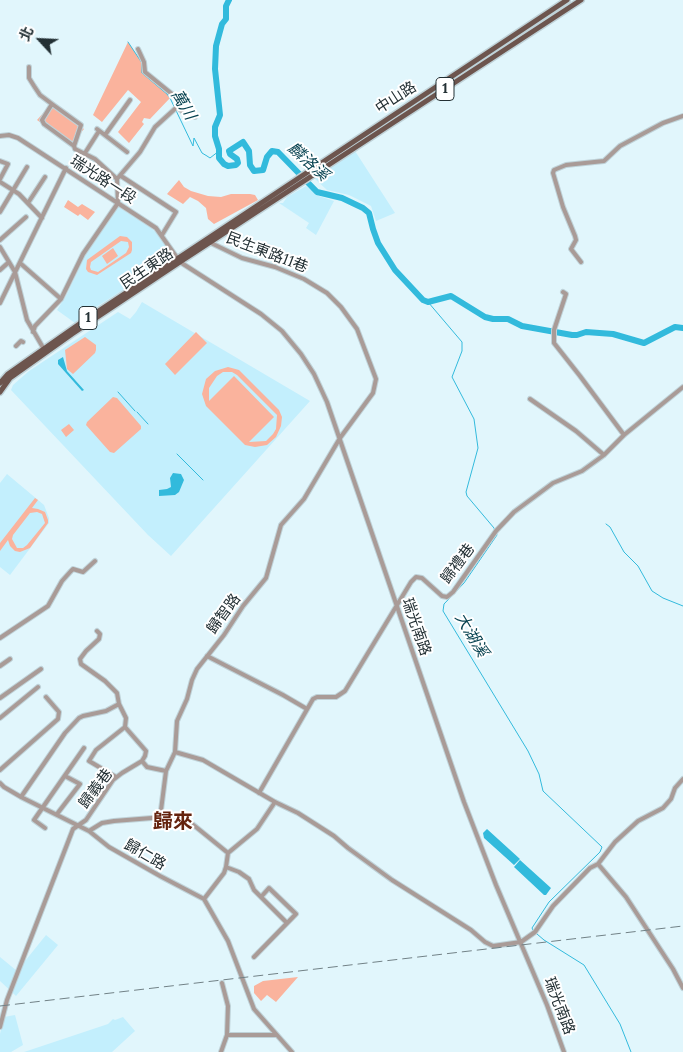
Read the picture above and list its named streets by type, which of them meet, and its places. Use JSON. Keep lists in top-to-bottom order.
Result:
{
  "streets": {
    "main road": ["1", "中山路", "民生東路"],
    "street": [
      "瑞光路一段",
      "民生東路11巷",
      "歸禮巷",
      "歸智路",
      "瑞光南路",
      "歸義巷",
      "歸仁路"
    ]
  },
  "crossings": [
    ["1", "民生東路"],
    ["中山路", "民生東路"],
    ["瑞光路一段", "民生東路"],
    ["瑞光路一段", "瑞光南路"],
    ["民生東路11巷", "民生東路"],
    ["民生東路11巷", "歸智路"],
    ["民生東路11巷", "瑞光南路"],
    ["民生東路", "瑞光南路"],
    ["歸禮巷", "瑞光南路"],
    ["歸智路", "瑞光南路"],
    ["歸智路", "歸義巷"],
    ["歸義巷", "歸仁路"]
  ],
  "districts": ["歸來"],
  "water": ["萬川", "麟洛溪", "大湖溪"],
  "north": "top left"
}
